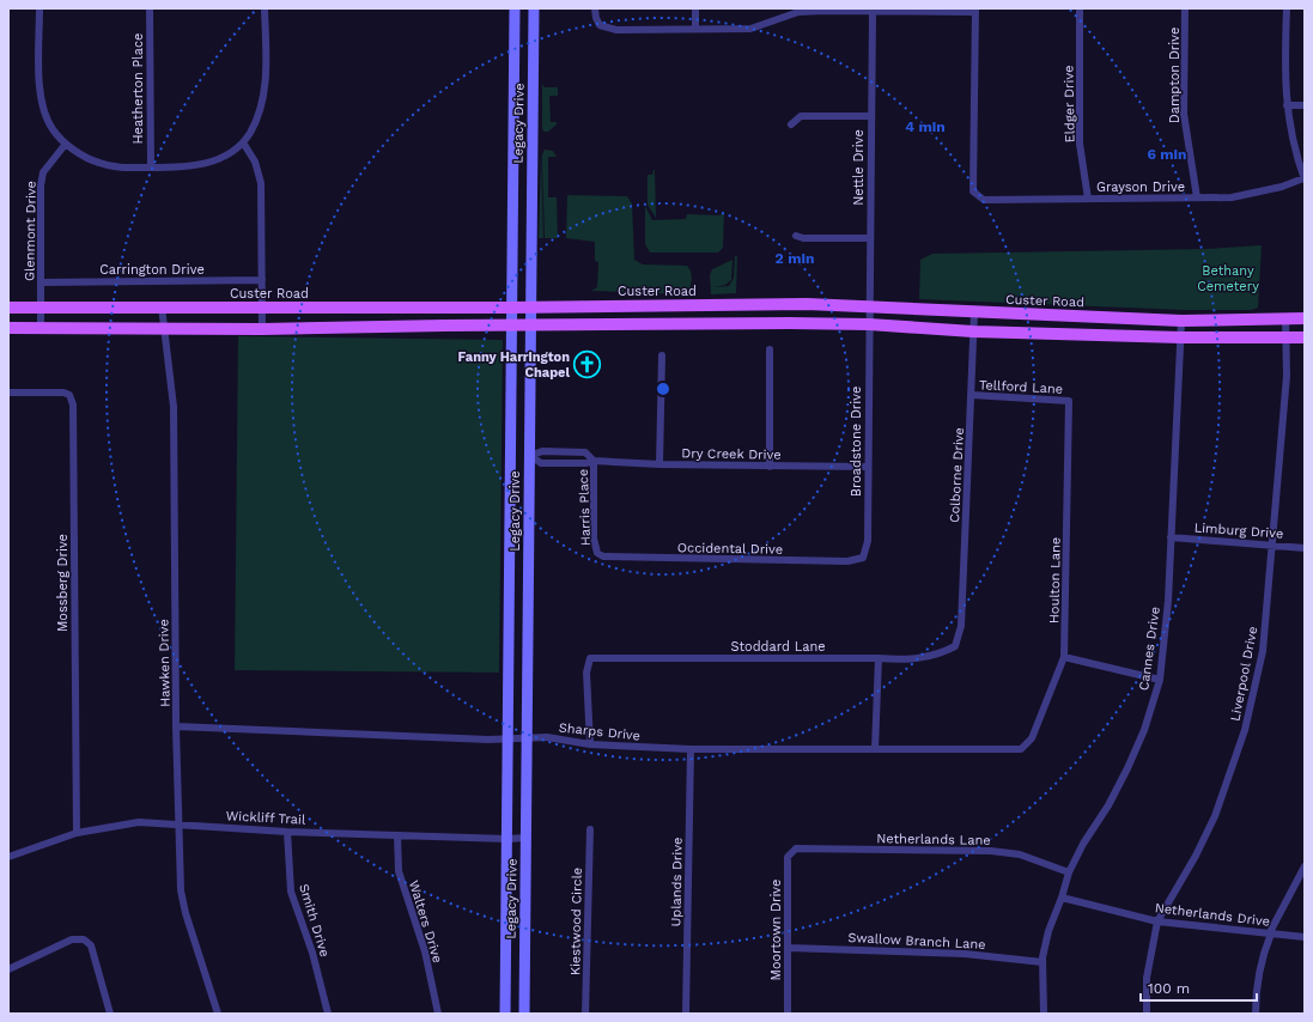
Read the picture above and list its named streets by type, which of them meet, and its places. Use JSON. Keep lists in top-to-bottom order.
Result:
{
  "streets": {
    "main road": ["Legacy Drive", "Custer Road"],
    "street": [
      "Dampton Drive",
      "Heatherton Place",
      "Eldger Drive",
      "Nettle Drive",
      "Grayson Drive",
      "Glenmont Drive",
      "Carrington Drive",
      "Tellford Lane",
      "Broadstone Drive",
      "Dry Creek Drive",
      "Colborne Drive",
      "Harris Place",
      "Limburg Drive",
      "Occidental Drive",
      "Houlton Lane",
      "Mossberg Drive",
      "Stoddard Lane",
      "Cannes Drive",
      "Hawken Drive",
      "Liverpool Drive",
      "Sharps Drive",
      "Wickliff Trail",
      "Netherlands Lane",
      "Uplands Drive",
      "Netherlands Drive",
      "Smith Drive",
      "Walters Drive",
      "Kiestwood Circle",
      "Moortown Drive",
      "Swallow Branch Lane"
    ]
  },
  "crossings": [
    ["Dampton Drive", "Grayson Drive"],
    ["Eldger Drive", "Grayson Drive"],
    ["Legacy Drive", "Custer Road"],
    ["Legacy Drive", "Dry Creek Drive"],
    ["Legacy Drive", "Sharps Drive"],
    ["Legacy Drive", "Wickliff Trail"],
    ["Nettle Drive", "Custer Road"],
    ["Nettle Drive", "Broadstone Drive"],
    ["Glenmont Drive", "Carrington Drive"],
    ["Glenmont Drive", "Custer Road"],
    ["Custer Road", "Colborne Drive"],
    ["Custer Road", "Cannes Drive"],
    ["Custer Road", "Hawken Drive"],
    ["Custer Road", "Liverpool Drive"],
    ["Tellford Lane", "Colborne Drive"],
    ["Tellford Lane", "Houlton Lane"],
    ["Broadstone Drive", "Dry Creek Drive"],
    ["Broadstone Drive", "Occidental Drive"],
    ["Dry Creek Drive", "Harris Place"],
    ["Colborne Drive", "Stoddard Lane"],
    ["Harris Place", "Occidental Drive"],
    ["Limburg Drive", "Cannes Drive"],
    ["Limburg Drive", "Liverpool Drive"],
    ["Houlton Lane", "Sharps Drive"],
    ["Mossberg Drive", "Wickliff Trail"],
    ["Stoddard Lane", "Sharps Drive"],
    ["Cannes Drive", "Netherlands Lane"],
    ["Cannes Drive", "Netherlands Drive"],
    ["Cannes Drive", "Swallow Branch Lane"],
    ["Hawken Drive", "Sharps Drive"],
    ["Hawken Drive", "Wickliff Trail"],
    ["Liverpool Drive", "Netherlands Drive"],
    ["Sharps Drive", "Uplands Drive"],
    ["Wickliff Trail", "Smith Drive"],
    ["Wickliff Trail", "Walters Drive"],
    ["Netherlands Lane", "Moortown Drive"],
    ["Moortown Drive", "Swallow Branch Lane"]
  ],
  "parks": ["Bethany Cemetery"],
  "places": {
    "church": ["Fanny Harrington Chapel"]
  },
  "scale_bar": "100 m",
  "rings": ["4 min", "6 min", "2 min"]
}
